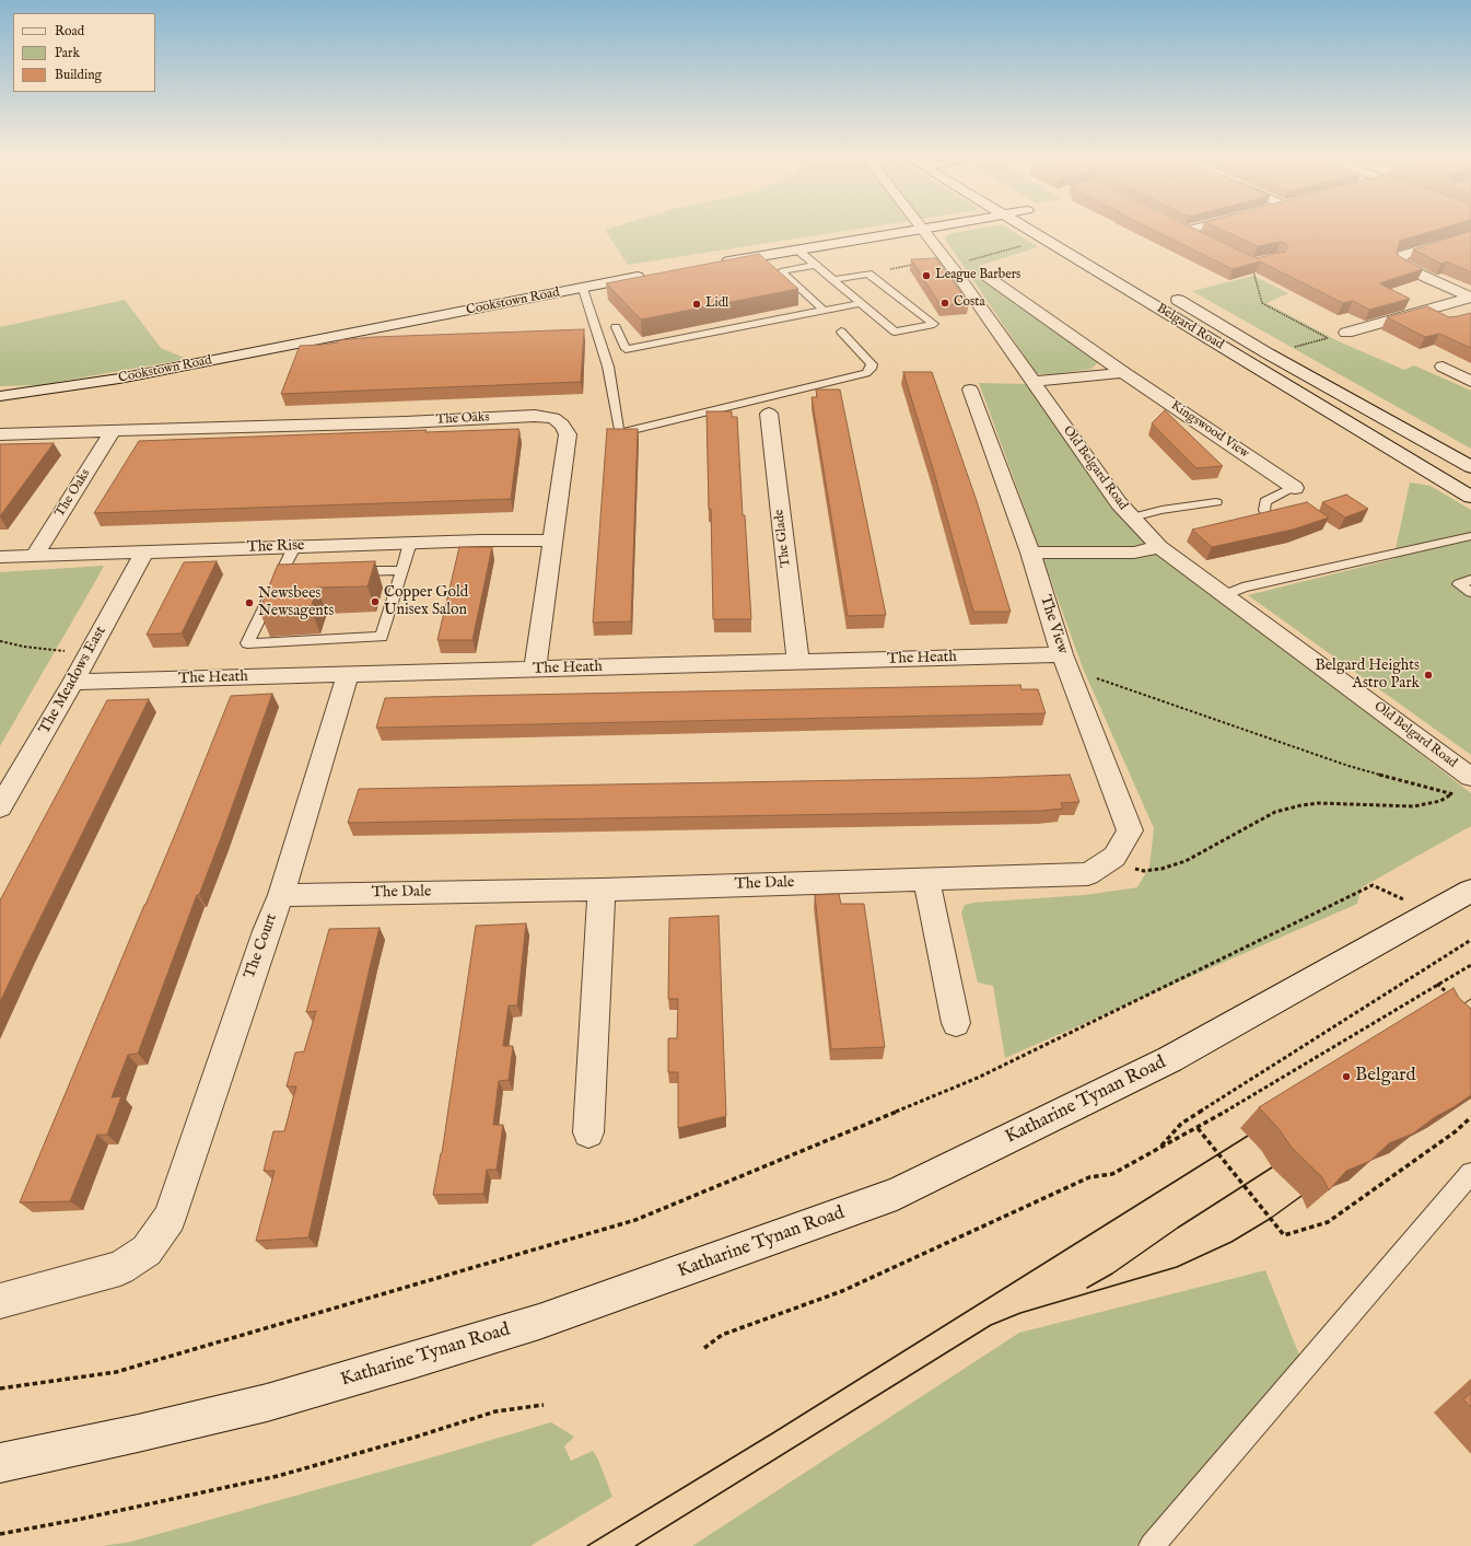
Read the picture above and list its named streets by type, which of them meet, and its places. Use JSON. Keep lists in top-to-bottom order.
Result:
{
  "streets": {
    "street": [
      "Cookstown Road",
      "Belgard Road",
      "The Oaks",
      "Kingswood View",
      "Old Belgard Road",
      "The Glade",
      "The Rise",
      "The View",
      "The Heath",
      "The Meadows East",
      "The Dale",
      "The Court",
      "Katharine Tynan Road"
    ]
  },
  "crossings": [
    ["The Oaks", "The Rise"],
    ["The Oaks", "The Heath"],
    ["The Glade", "The Heath"],
    ["The Rise", "The Meadows East"],
    ["The View", "The Heath"],
    ["The View", "The Dale"],
    ["The Heath", "The Meadows East"],
    ["The Heath", "The Court"],
    ["The Dale", "The Court"]
  ],
  "places": [
    "League Barbers",
    "Costa",
    "Lidl",
    "Copper Gold Unisex Salon",
    "Newsbees Newsagents",
    "Belgard Heights Astro Park",
    "Belgard"
  ],
  "legend": ["Road", "Park", "Building"]
}
